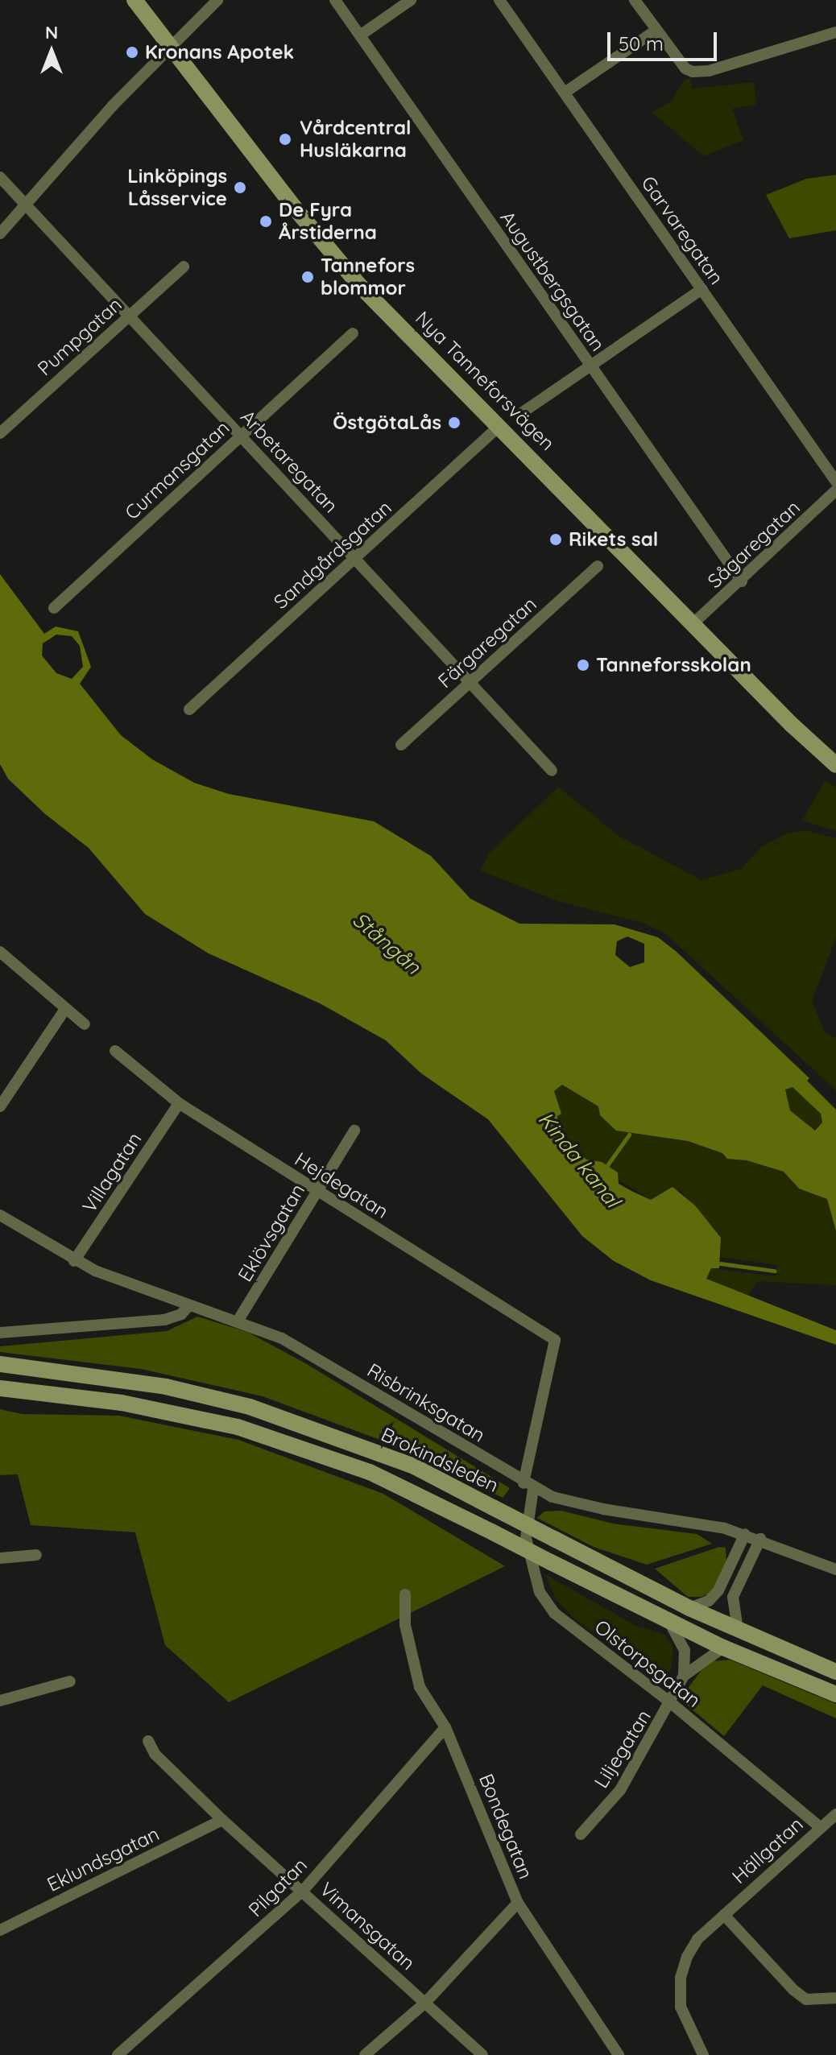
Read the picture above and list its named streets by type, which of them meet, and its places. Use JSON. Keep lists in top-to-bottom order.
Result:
{
  "streets": {
    "main road": ["Nya Tanneforsvägen", "Brokindsleden"],
    "street": [
      "Garvaregatan",
      "Augustbergsgatan",
      "Pumpgatan",
      "Arbetaregatan",
      "Curmansgatan",
      "Sågaregatan",
      "Sandgårdsgatan",
      "Färgaregatan",
      "Villagatan",
      "Hejdegatan",
      "Eklövsgatan",
      "Risbrinksgatan",
      "Olstorpsgatan",
      "Liljegatan",
      "Bondegatan",
      "Hällgatan",
      "Eklundsgatan",
      "Pilgatan",
      "Vimansgatan"
    ]
  },
  "crossings": [
    ["Augustbergsgatan", "Sågaregatan"],
    ["Pumpgatan", "Arbetaregatan"],
    ["Nya Tanneforsvägen", "Sågaregatan"],
    ["Nya Tanneforsvägen", "Sandgårdsgatan"],
    ["Arbetaregatan", "Curmansgatan"],
    ["Arbetaregatan", "Sandgårdsgatan"],
    ["Arbetaregatan", "Färgaregatan"],
    ["Villagatan", "Hejdegatan"],
    ["Villagatan", "Risbrinksgatan"],
    ["Hejdegatan", "Eklövsgatan"],
    ["Hejdegatan", "Olstorpsgatan"],
    ["Eklövsgatan", "Risbrinksgatan"],
    ["Risbrinksgatan", "Olstorpsgatan"],
    ["Brokindsleden", "Liljegatan"],
    ["Olstorpsgatan", "Liljegatan"],
    ["Olstorpsgatan", "Hällgatan"],
    ["Bondegatan", "Pilgatan"],
    ["Eklundsgatan", "Vimansgatan"],
    ["Pilgatan", "Vimansgatan"]
  ],
  "water": ["Stångån", "Kinda kanal"],
  "places": [
    "Kronans Apotek",
    "Vårdcentral Husläkarna",
    "Linköpings Låsservice",
    "De Fyra Årstiderna",
    "Tannefors blommor",
    "ÖstgötaLås",
    "Rikets sal",
    "Tanneforsskolan"
  ],
  "scale_bar": "50 m",
  "north": "top"
}
